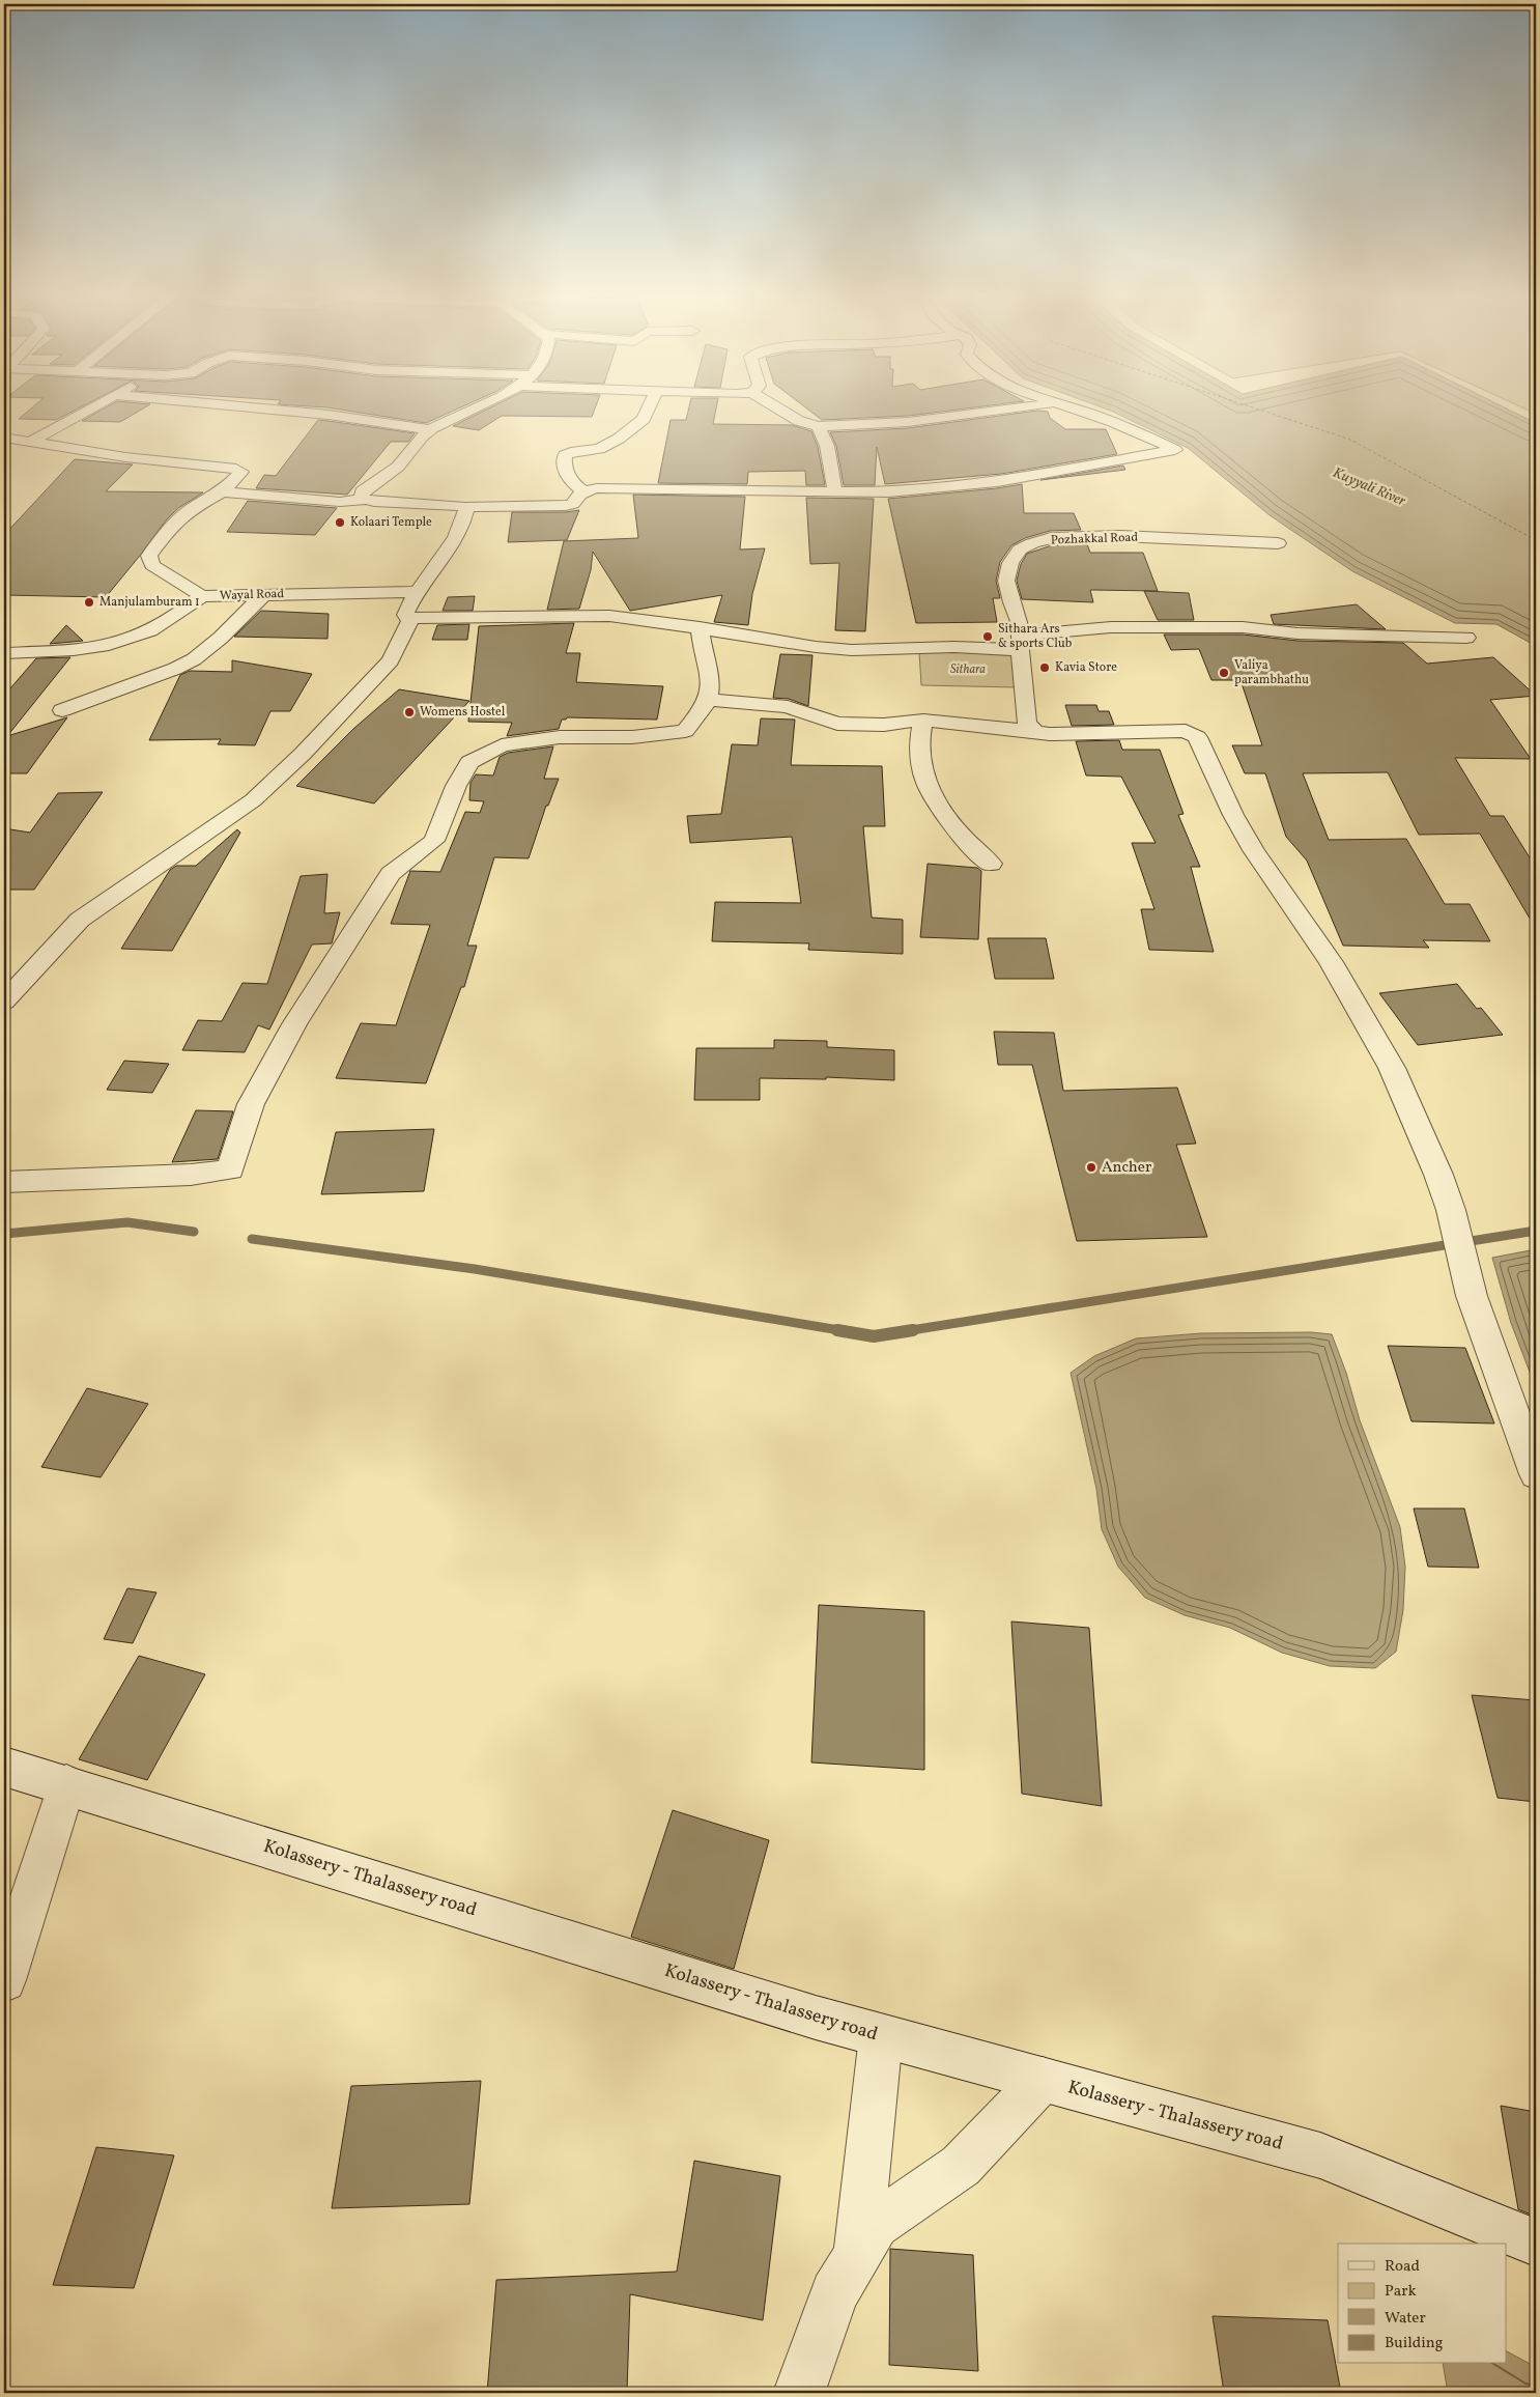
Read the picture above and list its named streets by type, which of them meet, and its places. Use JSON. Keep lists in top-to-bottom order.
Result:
{
  "streets": {
    "street": ["Pozhakkal Road", "Wayal Road", "Kolassery - Thalassery road"]
  },
  "water": ["Kuyyali River"],
  "parks": ["Sithara"],
  "places": [
    "Kolaari Temple",
    "Manjulamburam 1",
    "Sithara Ars & sports Club",
    "Kavia Store",
    "Valiya parambhathu",
    "Womens Hostel",
    "Ancher"
  ],
  "legend": [
    "Road",
    "Park",
    "Water",
    "Building"
  ]
}
